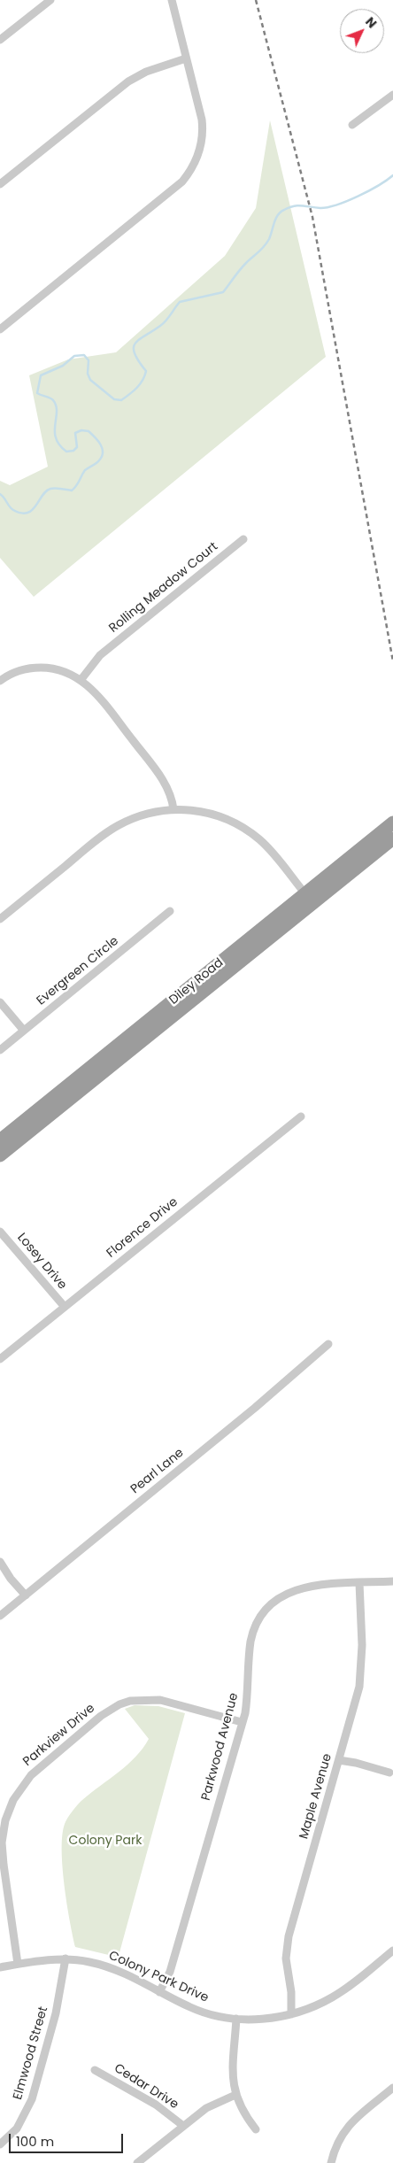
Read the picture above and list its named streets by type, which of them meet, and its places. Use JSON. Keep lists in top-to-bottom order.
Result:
{
  "streets": {
    "highway": ["Diley Road"],
    "street": [
      "Rolling Meadow Court",
      "Evergreen Circle",
      "Florence Drive",
      "Losey Drive",
      "Pearl Lane",
      "Parkview Drive",
      "Parkwood Avenue",
      "Maple Avenue",
      "Colony Park Drive",
      "Elmwood Street",
      "Cedar Drive"
    ]
  },
  "crossings": [
    ["Florence Drive", "Losey Drive"],
    ["Parkview Drive", "Parkwood Avenue"],
    ["Parkview Drive", "Colony Park Drive"],
    ["Parkwood Avenue", "Maple Avenue"],
    ["Parkwood Avenue", "Colony Park Drive"],
    ["Maple Avenue", "Colony Park Drive"],
    ["Colony Park Drive", "Elmwood Street"]
  ],
  "parks": ["Colony Park"],
  "scale_bar": "100 m",
  "north": "top right"
}
